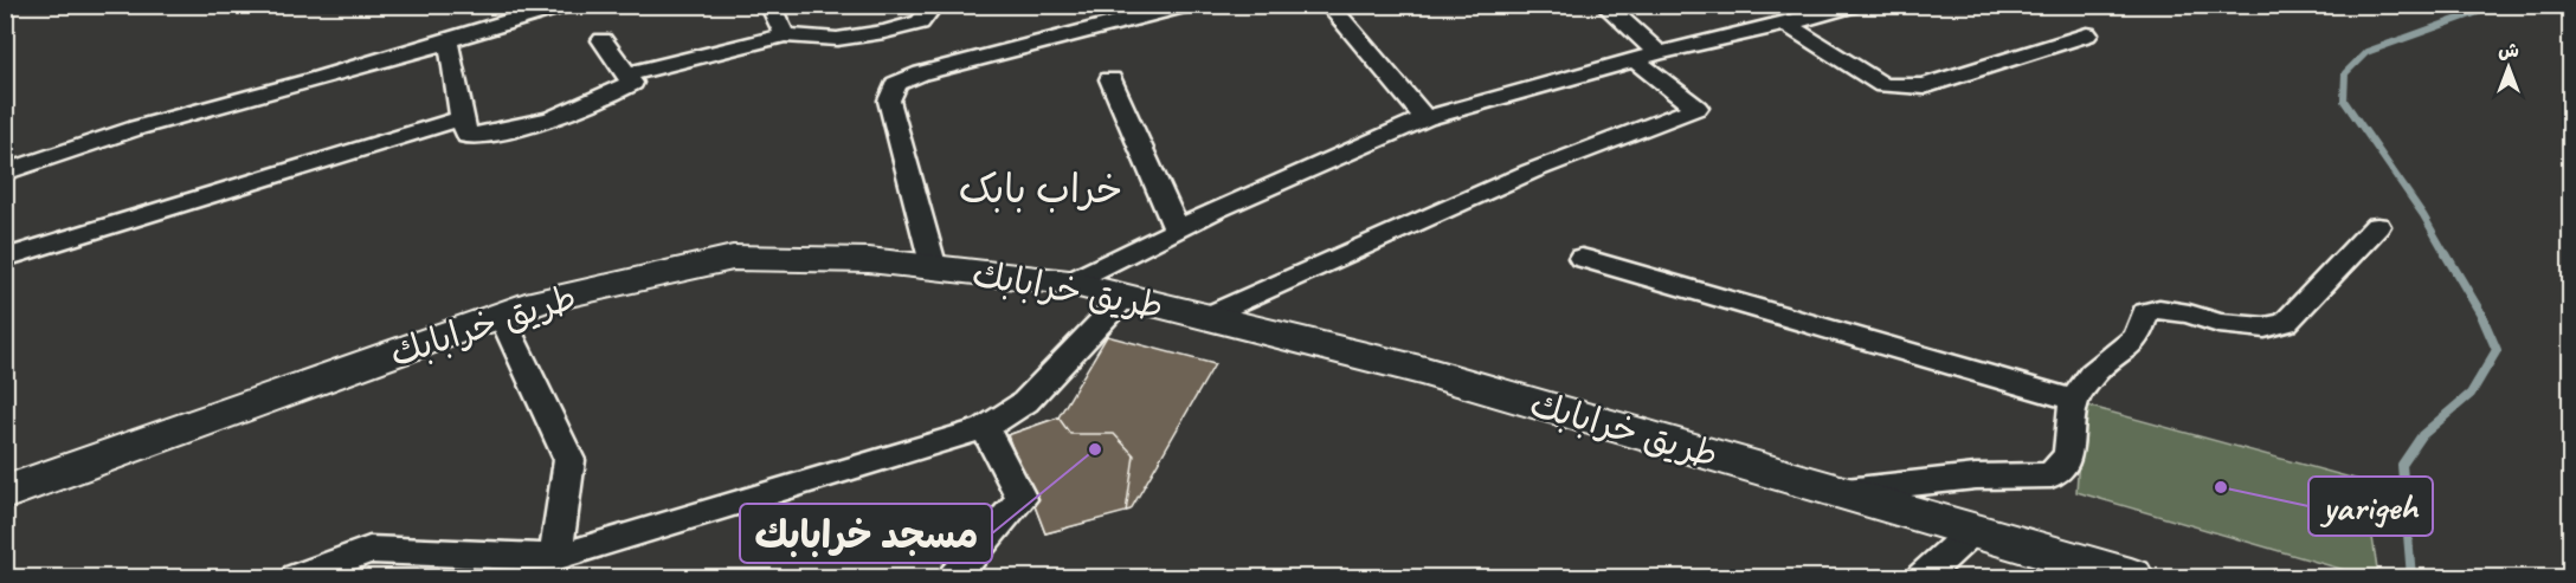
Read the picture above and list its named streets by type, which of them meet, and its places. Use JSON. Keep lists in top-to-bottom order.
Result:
{
  "streets": {
    "main road": ["طريق خرابابك"]
  },
  "districts": ["خراب بابک"],
  "places": ["مسجد خرابابك", "yarigeh"],
  "north": "top"
}
